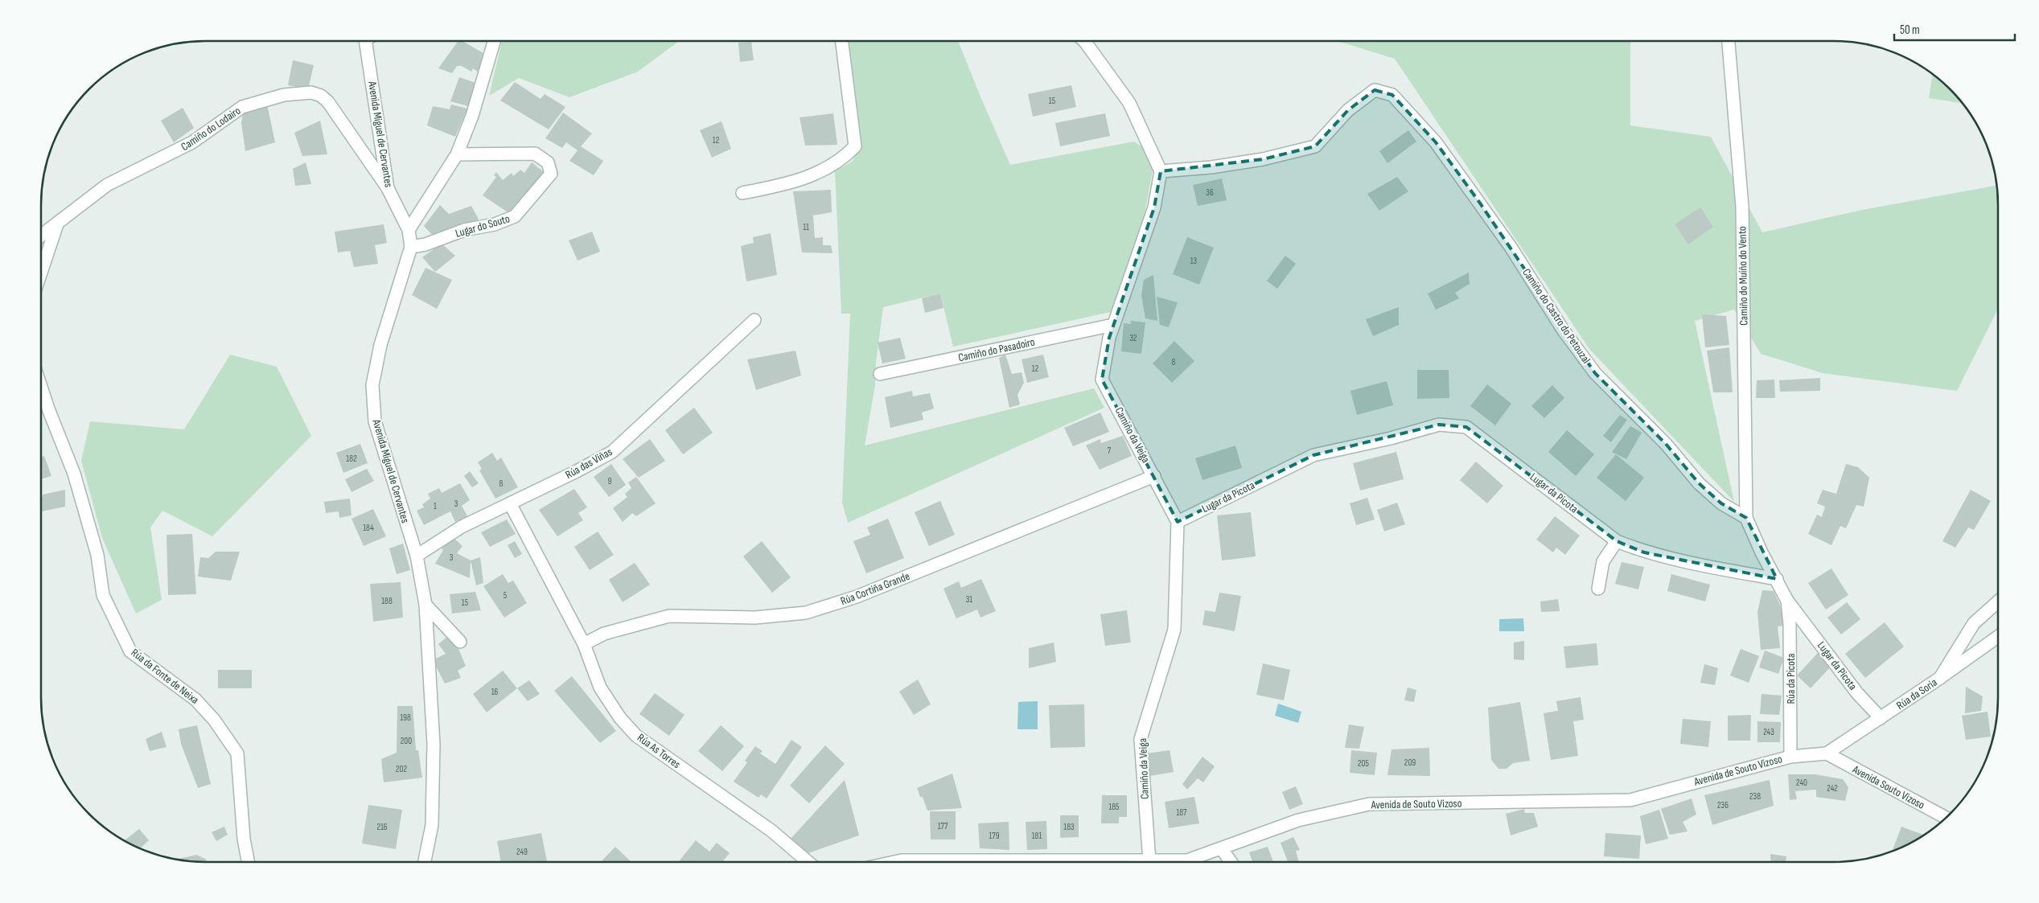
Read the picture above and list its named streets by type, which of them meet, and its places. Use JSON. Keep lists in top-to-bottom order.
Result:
{
  "streets": {
    "street": [
      "Camiño do Lodairo",
      "Avenida Miguel de Cervantes",
      "Lugar do Souto",
      "Camiño do Muíño do Vento",
      "Camiño do Castro do Petouzal",
      "Camiño do Pasadoiro",
      "Camiño da Veiga",
      "Rúa das Viñas",
      "Lugar da Picota",
      "Rúa Cortiña Grande",
      "Rúa da Fonte de Neixa",
      "Rúa da Picota",
      "Rúa da Soria",
      "Rúa As Torres",
      "Avenida de Souto Vizoso",
      "Avenida Souto Vizoso"
    ]
  },
  "crossings": [
    ["Camiño do Lodairo", "Avenida Miguel de Cervantes"],
    ["Avenida Miguel de Cervantes", "Lugar do Souto"],
    ["Avenida Miguel de Cervantes", "Rúa das Viñas"],
    ["Camiño do Muíño do Vento", "Camiño do Castro do Petouzal"],
    ["Camiño do Castro do Petouzal", "Camiño da Veiga"],
    ["Camiño do Pasadoiro", "Camiño da Veiga"],
    ["Camiño da Veiga", "Lugar da Picota"],
    ["Camiño da Veiga", "Rúa Cortiña Grande"],
    ["Rúa das Viñas", "Rúa As Torres"],
    ["Lugar da Picota", "Rúa da Picota"],
    ["Lugar da Picota", "Rúa da Soria"],
    ["Rúa Cortiña Grande", "Rúa As Torres"],
    ["Rúa da Picota", "Avenida de Souto Vizoso"],
    ["Rúa da Soria", "Avenida de Souto Vizoso"],
    ["Rúa da Soria", "Avenida Souto Vizoso"],
    ["Avenida de Souto Vizoso", "Avenida Souto Vizoso"]
  ],
  "house_numbers": [
    "15",
    "12",
    "36",
    "11",
    "13",
    "32",
    "8",
    "12",
    "7",
    "182",
    "9",
    "8",
    "3",
    "1",
    "184",
    "3",
    "5",
    "31",
    "188",
    "15",
    "16",
    "198",
    "243",
    "200",
    "209",
    "205",
    "202",
    "240",
    "242",
    "238",
    "236",
    "185",
    "187",
    "177",
    "216",
    "183",
    "179",
    "181",
    "249"
  ],
  "scale_bar": "50 m"
}
